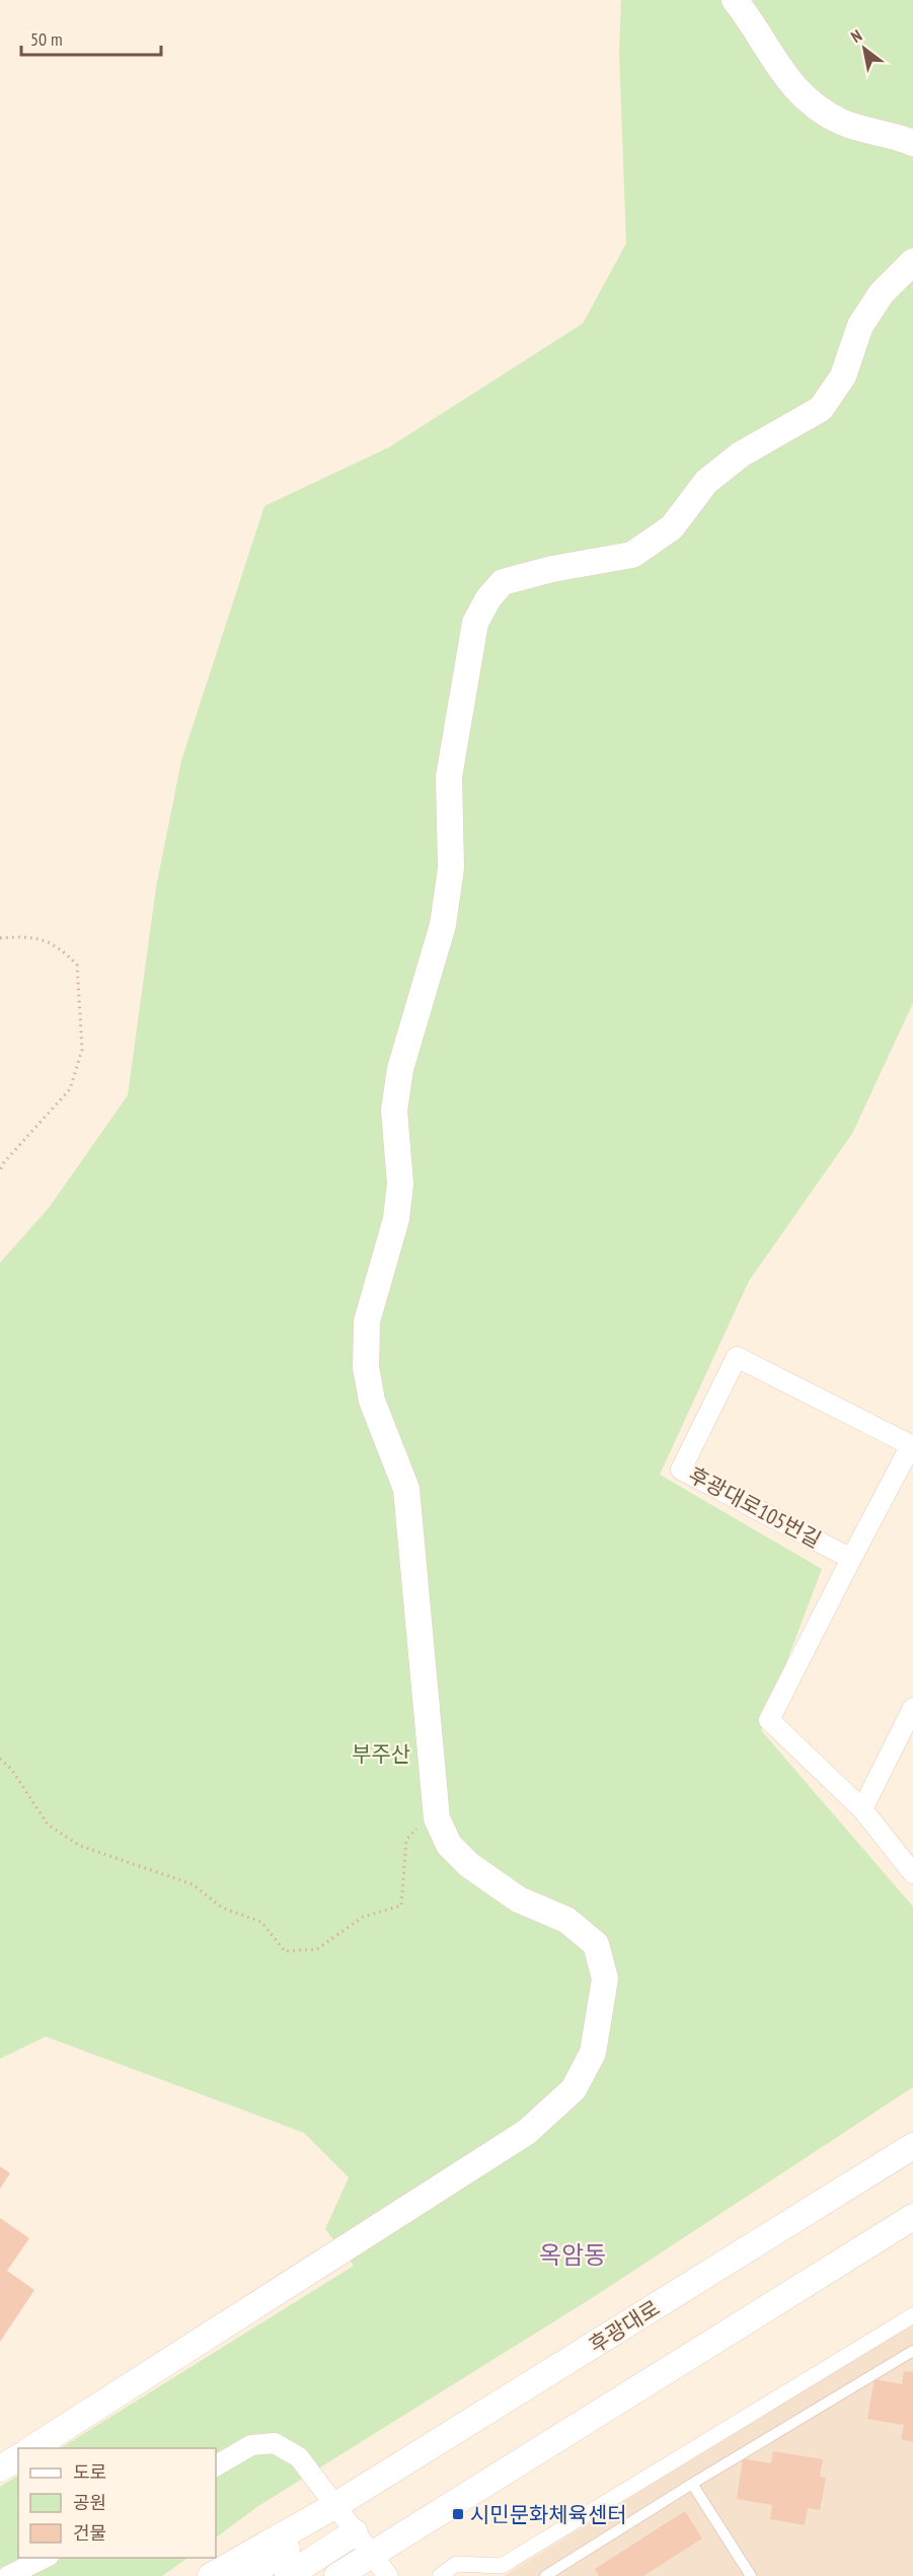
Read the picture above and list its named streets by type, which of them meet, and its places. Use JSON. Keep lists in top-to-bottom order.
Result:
{
  "streets": {
    "street": ["후광대로105번길", "후광대로"]
  },
  "districts": ["옥암동"],
  "parks": ["부주산"],
  "places": {
    "transit": ["시민문화체육센터"]
  },
  "legend": ["도로", "공원", "건물"],
  "scale_bar": "50 m",
  "north": "top left"
}
